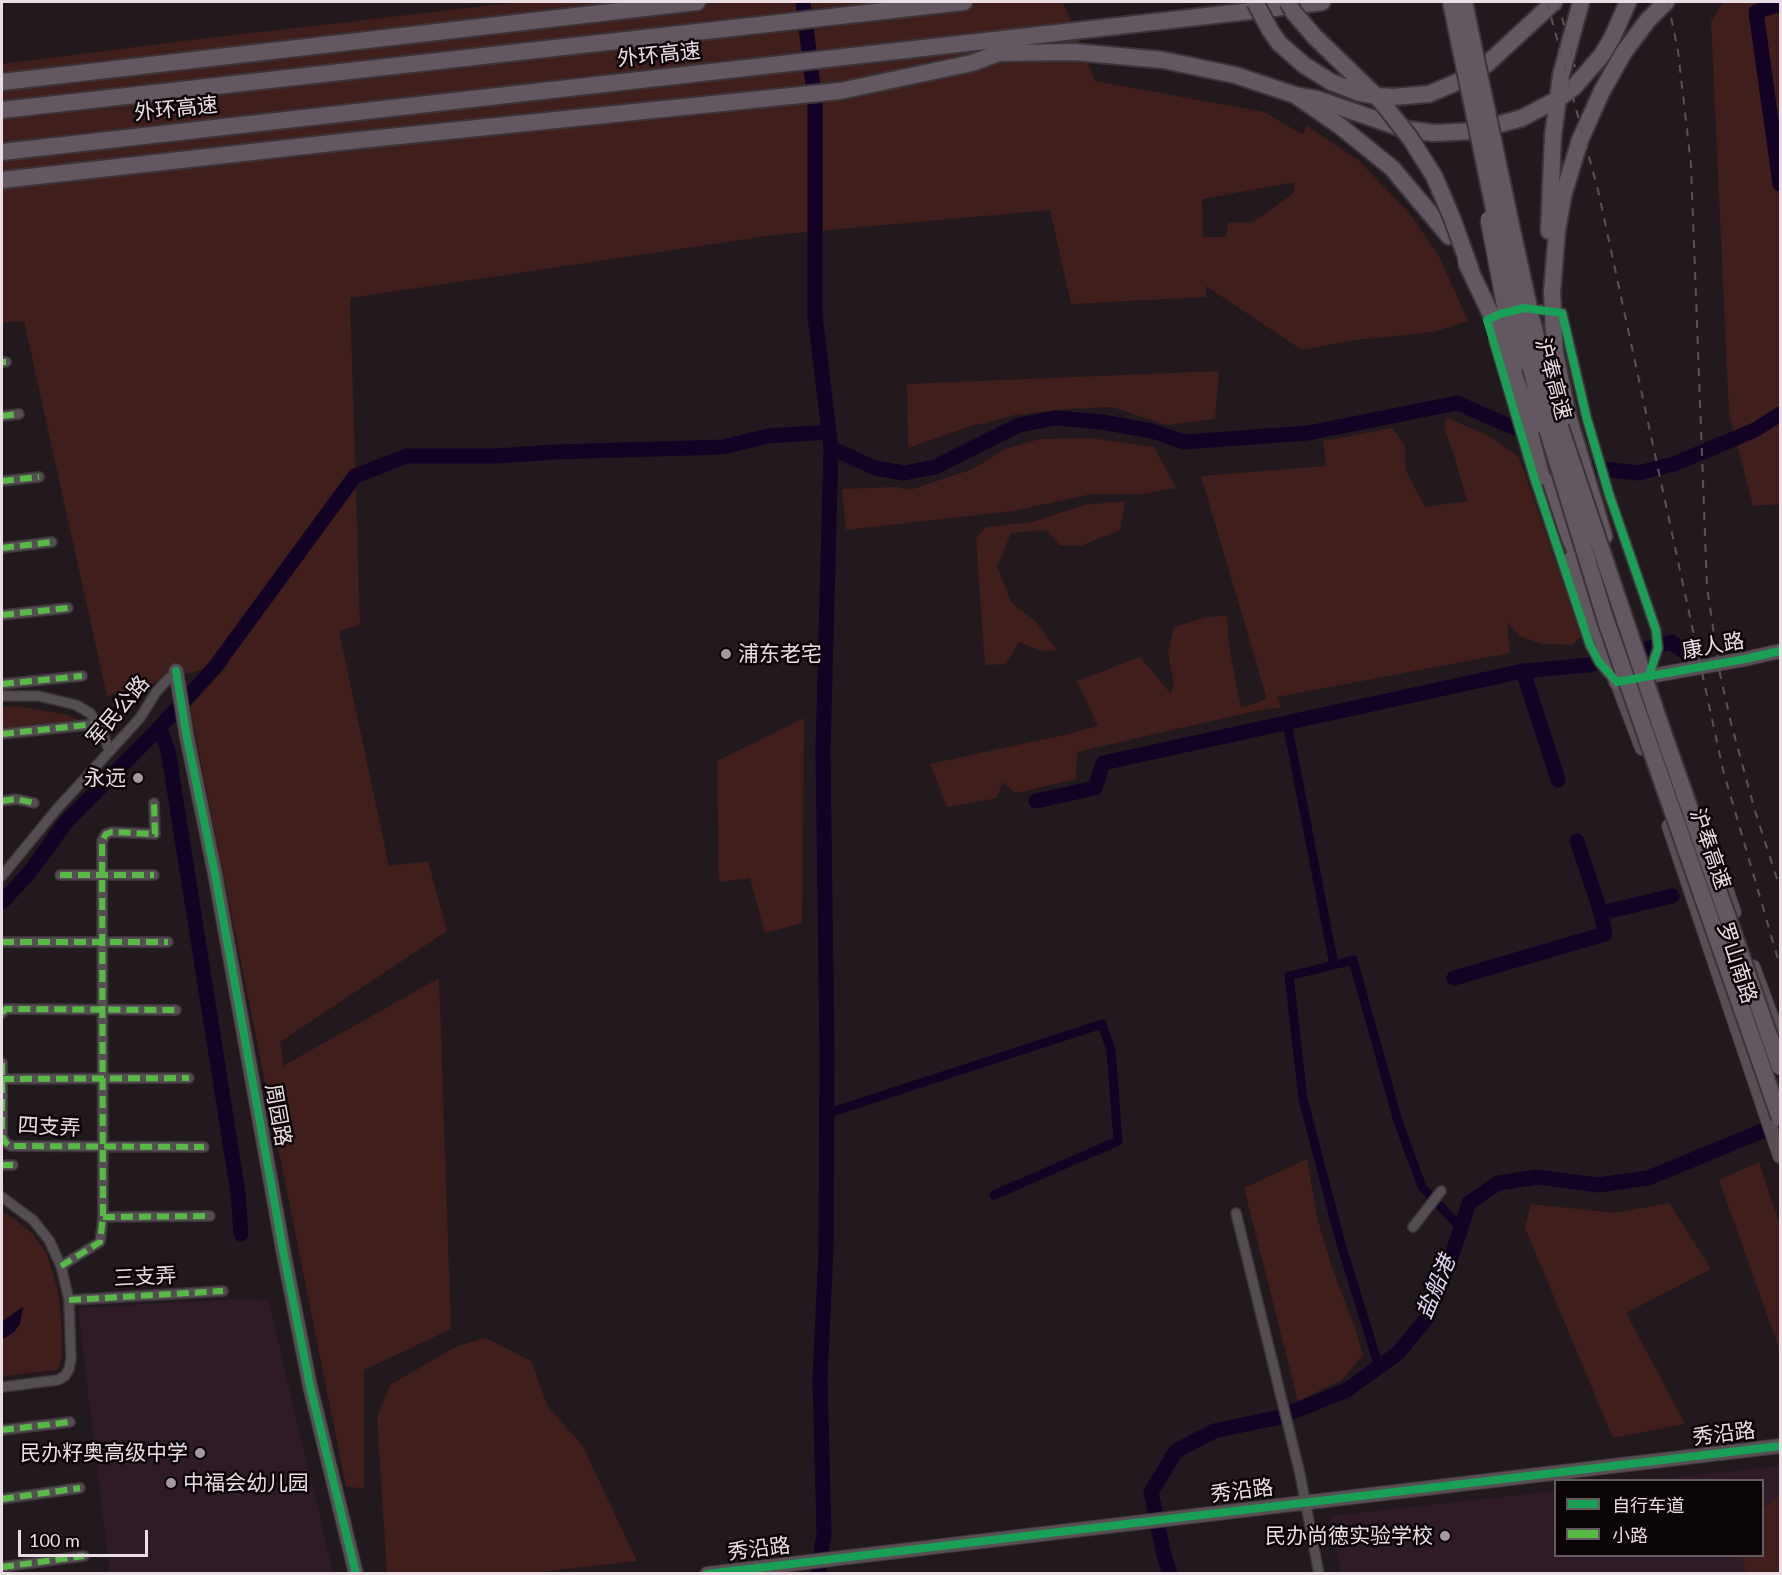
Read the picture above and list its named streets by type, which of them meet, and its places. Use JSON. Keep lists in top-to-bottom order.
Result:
{
  "streets": {
    "highway": ["外环高速", "沪奉高速"],
    "main road": [
      "康人路",
      "罗山南路",
      "周园路",
      "秀沿路"
    ],
    "street": ["军民公路", "四支弄", "三支弄"]
  },
  "crossings": [
    ["康人路", "罗山南路"],
    ["军民公路", "周园路"]
  ],
  "water": ["盐船港"],
  "places": [
    "浦东老宅",
    "永远",
    "民办籽奥高级中学",
    "中福会幼儿园",
    "民办尚徳实验学校"
  ],
  "legend": ["自行车道", "小路"],
  "scale_bar": "100 m"
}
